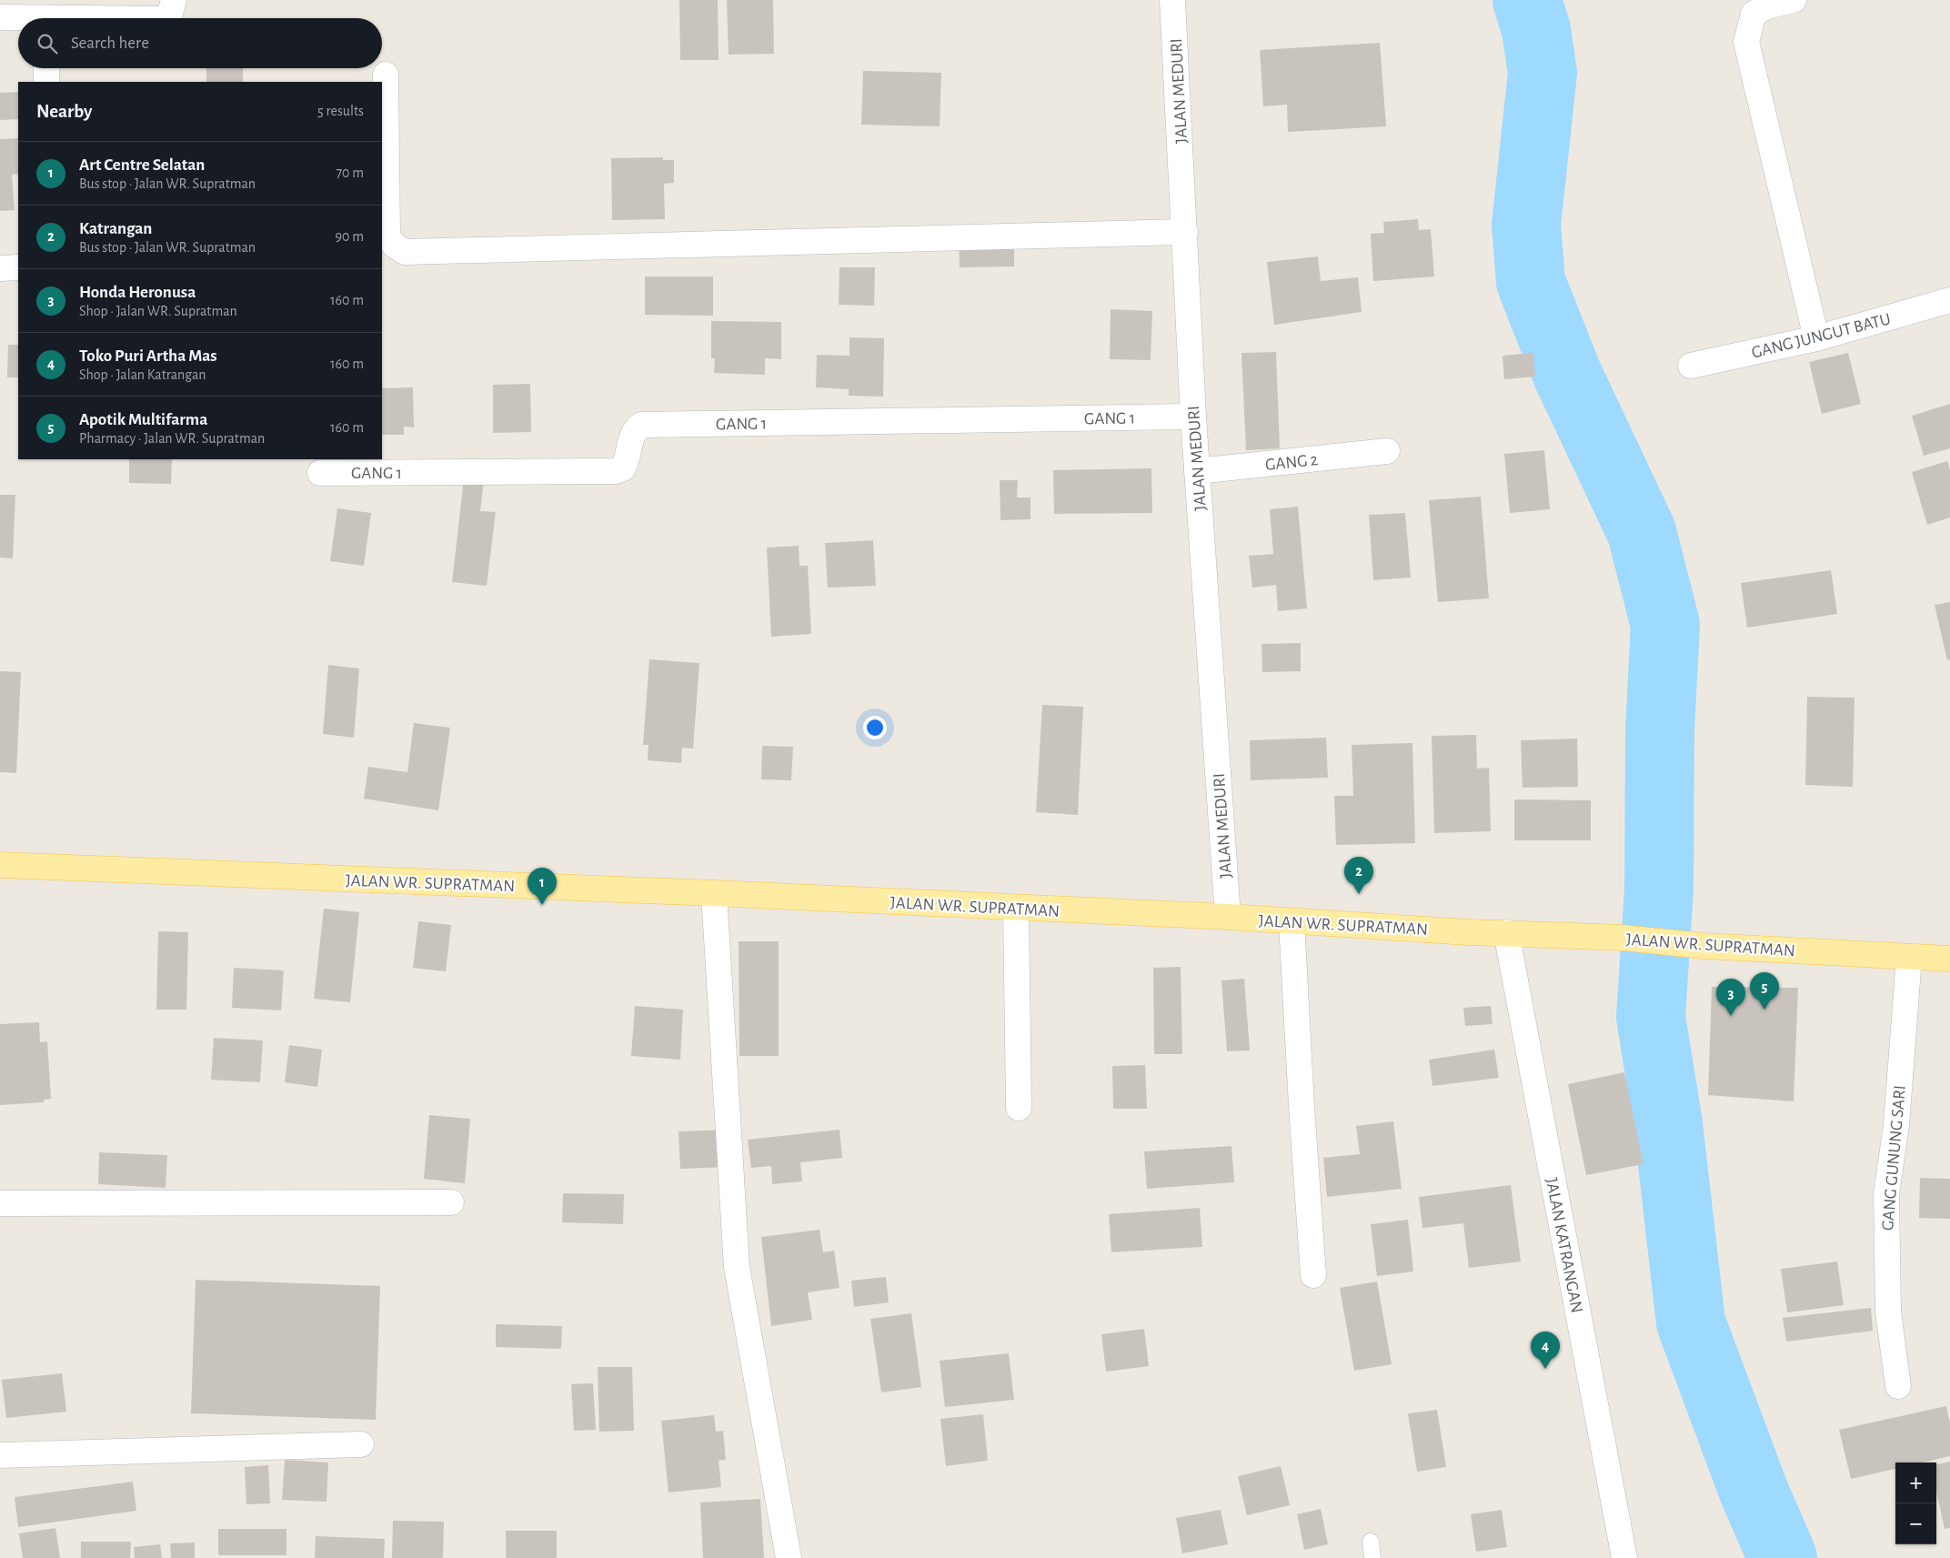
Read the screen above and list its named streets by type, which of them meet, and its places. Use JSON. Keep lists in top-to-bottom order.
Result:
{
  "streets": {
    "main road": ["JALAN WR. SUPRATMAN"],
    "street": [
      "JALAN MEDURI",
      "GANG JUNGUT BATU",
      "GANG 1",
      "GANG 2",
      "GANG GUNUNG SARI",
      "JALAN KATRANGAN"
    ]
  },
  "crossings": [
    ["JALAN MEDURI", "GANG 1"],
    ["JALAN MEDURI", "GANG 2"],
    ["JALAN MEDURI", "JALAN WR. SUPRATMAN"],
    ["JALAN WR. SUPRATMAN", "GANG GUNUNG SARI"],
    ["JALAN WR. SUPRATMAN", "JALAN KATRANGAN"]
  ],
  "page": {
    "search": "Search here",
    "heading": ["Nearby", "5 results"],
    "list": [
      {
        "mark": "1",
        "name": "Art Centre Selatan",
        "note": "Bus stop · Jalan WR. Supratman",
        "value": "70 m"
      },
      {
        "mark": "2",
        "name": "Katrangan",
        "note": "Bus stop · Jalan WR. Supratman",
        "value": "90 m"
      },
      {
        "mark": "3",
        "name": "Honda Heronusa",
        "note": "Shop · Jalan WR. Supratman",
        "value": "160 m"
      },
      {
        "mark": "4",
        "name": "Toko Puri Artha Mas",
        "note": "Shop · Jalan Katrangan",
        "value": "160 m"
      },
      {
        "mark": "5",
        "name": "Apotik Multifarma",
        "note": "Pharmacy · Jalan WR. Supratman",
        "value": "160 m"
      }
    ],
    "pins": [
      "2",
      "1",
      "5",
      "3",
      "4"
    ],
    "map_buttons": ["+", "−"]
  }
}
